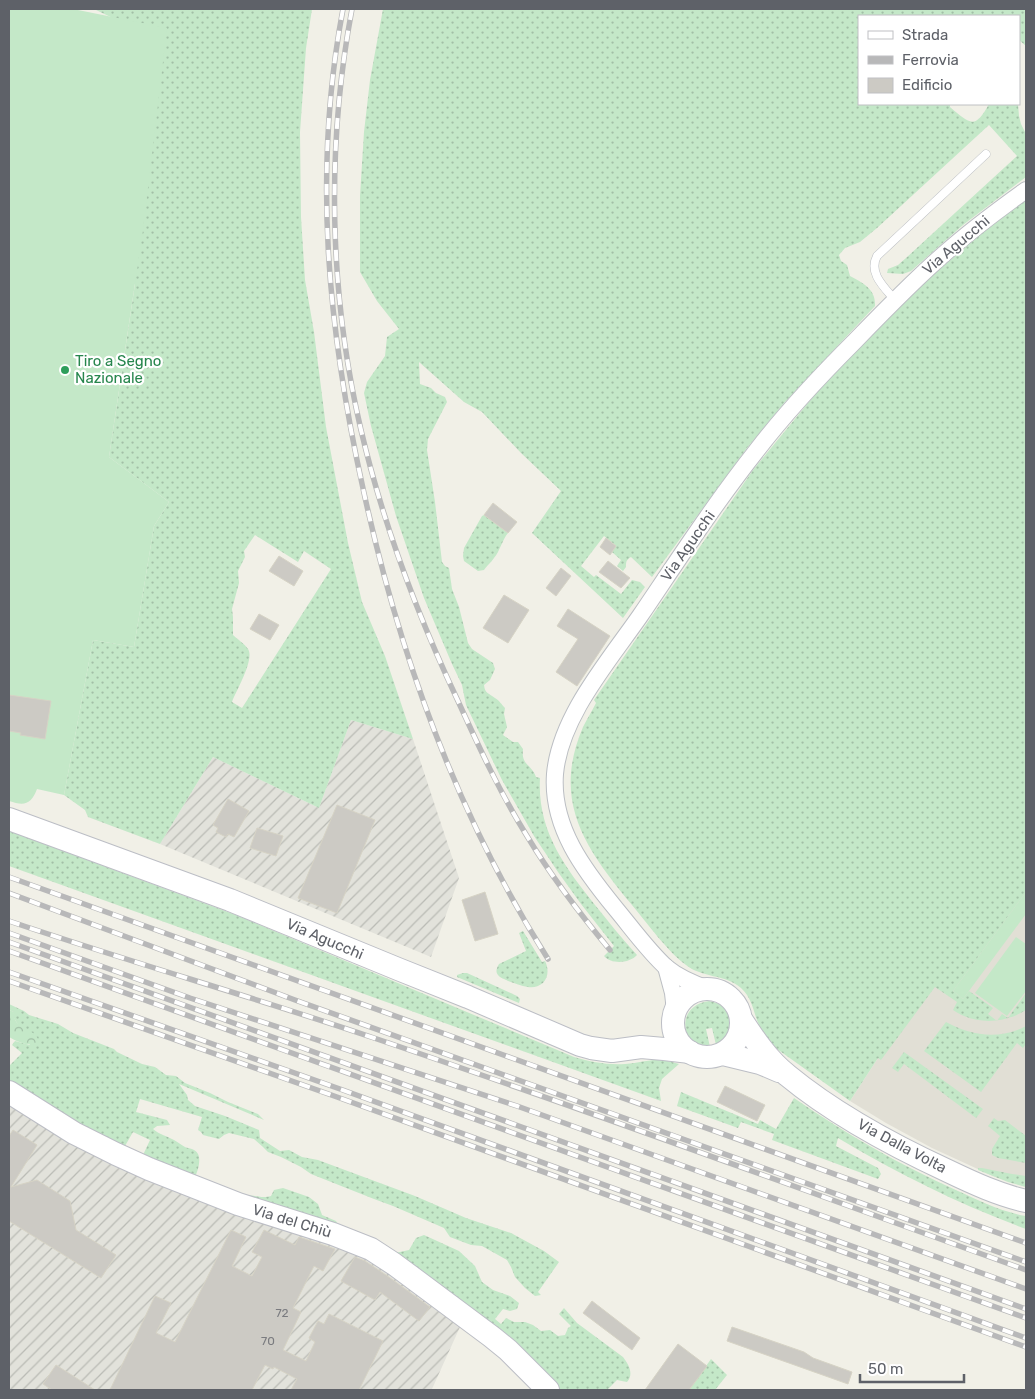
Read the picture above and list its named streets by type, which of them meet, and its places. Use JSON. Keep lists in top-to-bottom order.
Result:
{
  "streets": {
    "street": ["Via Agucchi", "Via Dalla Volta", "Via del Chiù"]
  },
  "crossings": [
    ["Via Agucchi", "Via Dalla Volta"]
  ],
  "places": ["Tiro a Segno Nazionale"],
  "house_numbers": ["72", "70"],
  "legend": ["Strada", "Ferrovia", "Edificio"],
  "scale_bar": "50 m"
}
